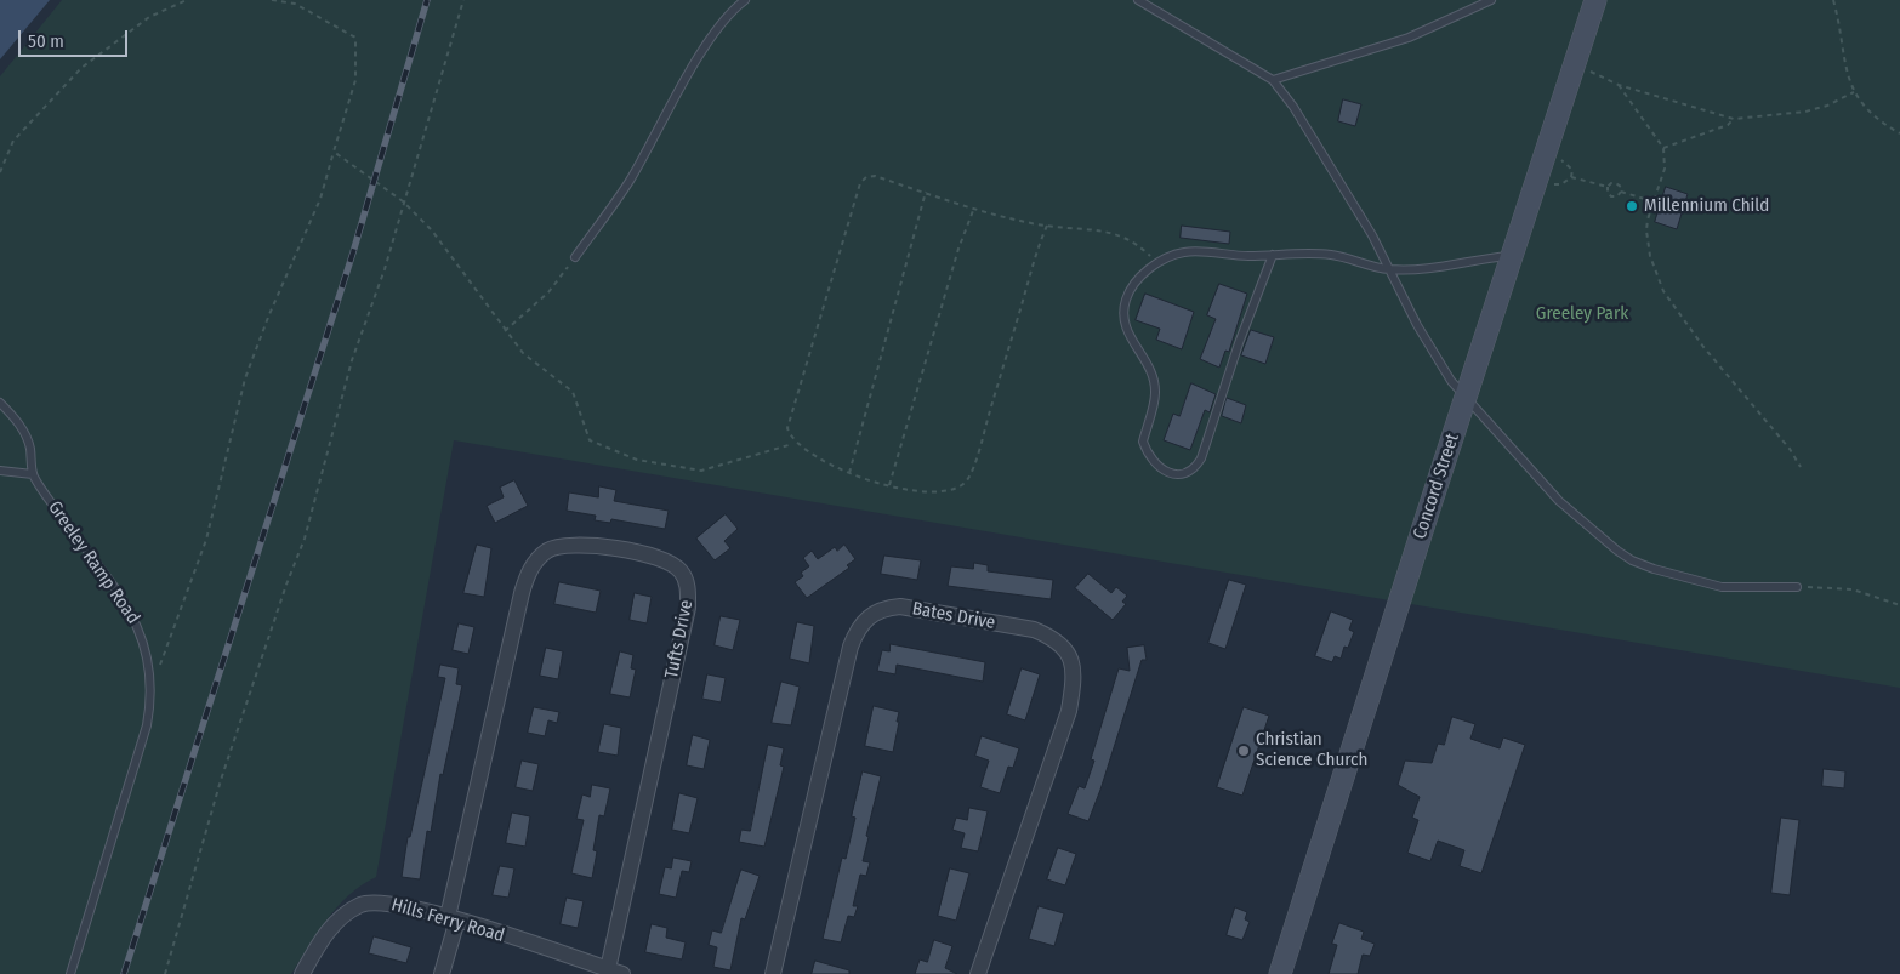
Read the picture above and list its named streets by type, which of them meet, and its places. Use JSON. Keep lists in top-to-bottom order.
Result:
{
  "streets": {
    "main road": ["Concord Street"],
    "street": ["Bates Drive", "Tufts Drive", "Hills Ferry Road"],
    "lane": ["Greeley Ramp Road"]
  },
  "crossings": [
    ["Tufts Drive", "Hills Ferry Road"]
  ],
  "parks": ["Greeley Park"],
  "places": ["Millennium Child", "Christian Science Church"],
  "scale_bar": "50 m"
}
